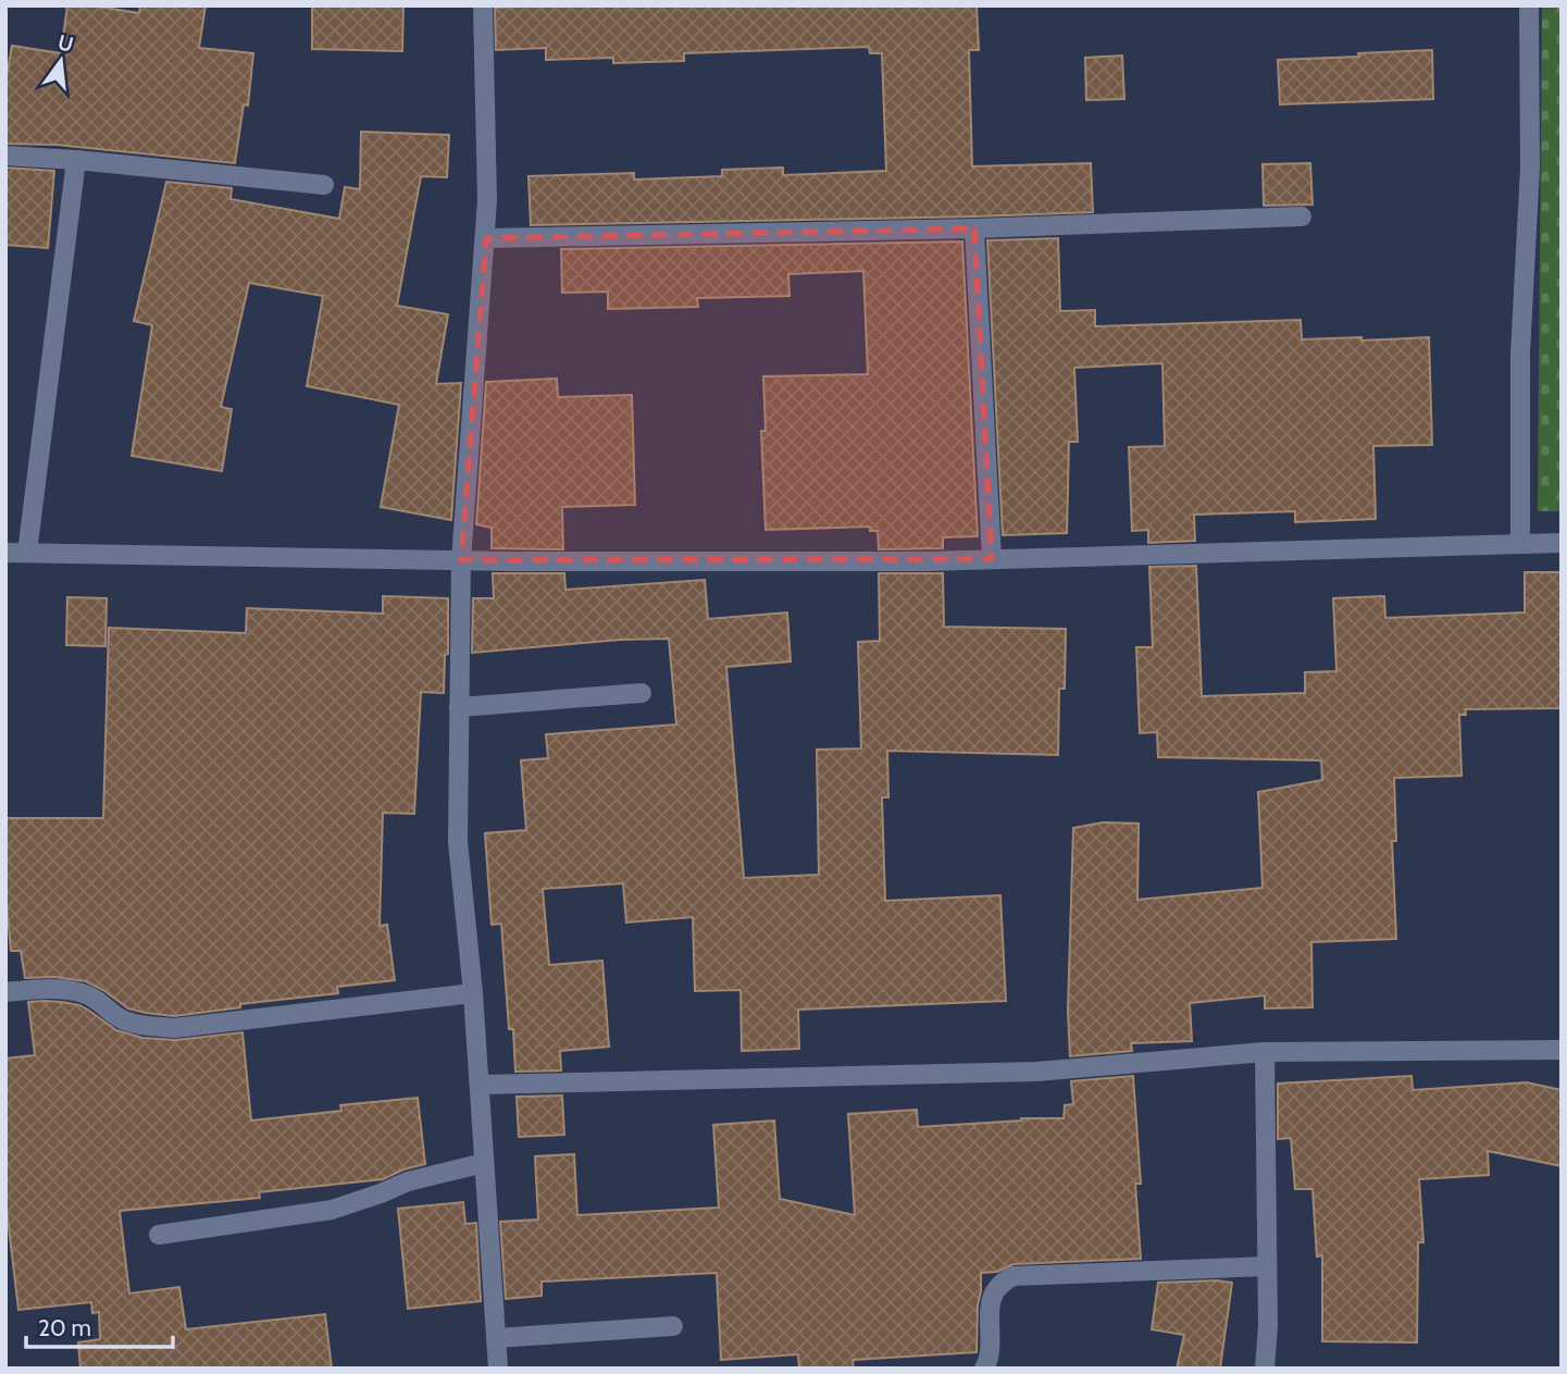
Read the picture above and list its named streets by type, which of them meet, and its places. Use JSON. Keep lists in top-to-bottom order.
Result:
{
  "scale_bar": "20 m",
  "north": "top"
}
